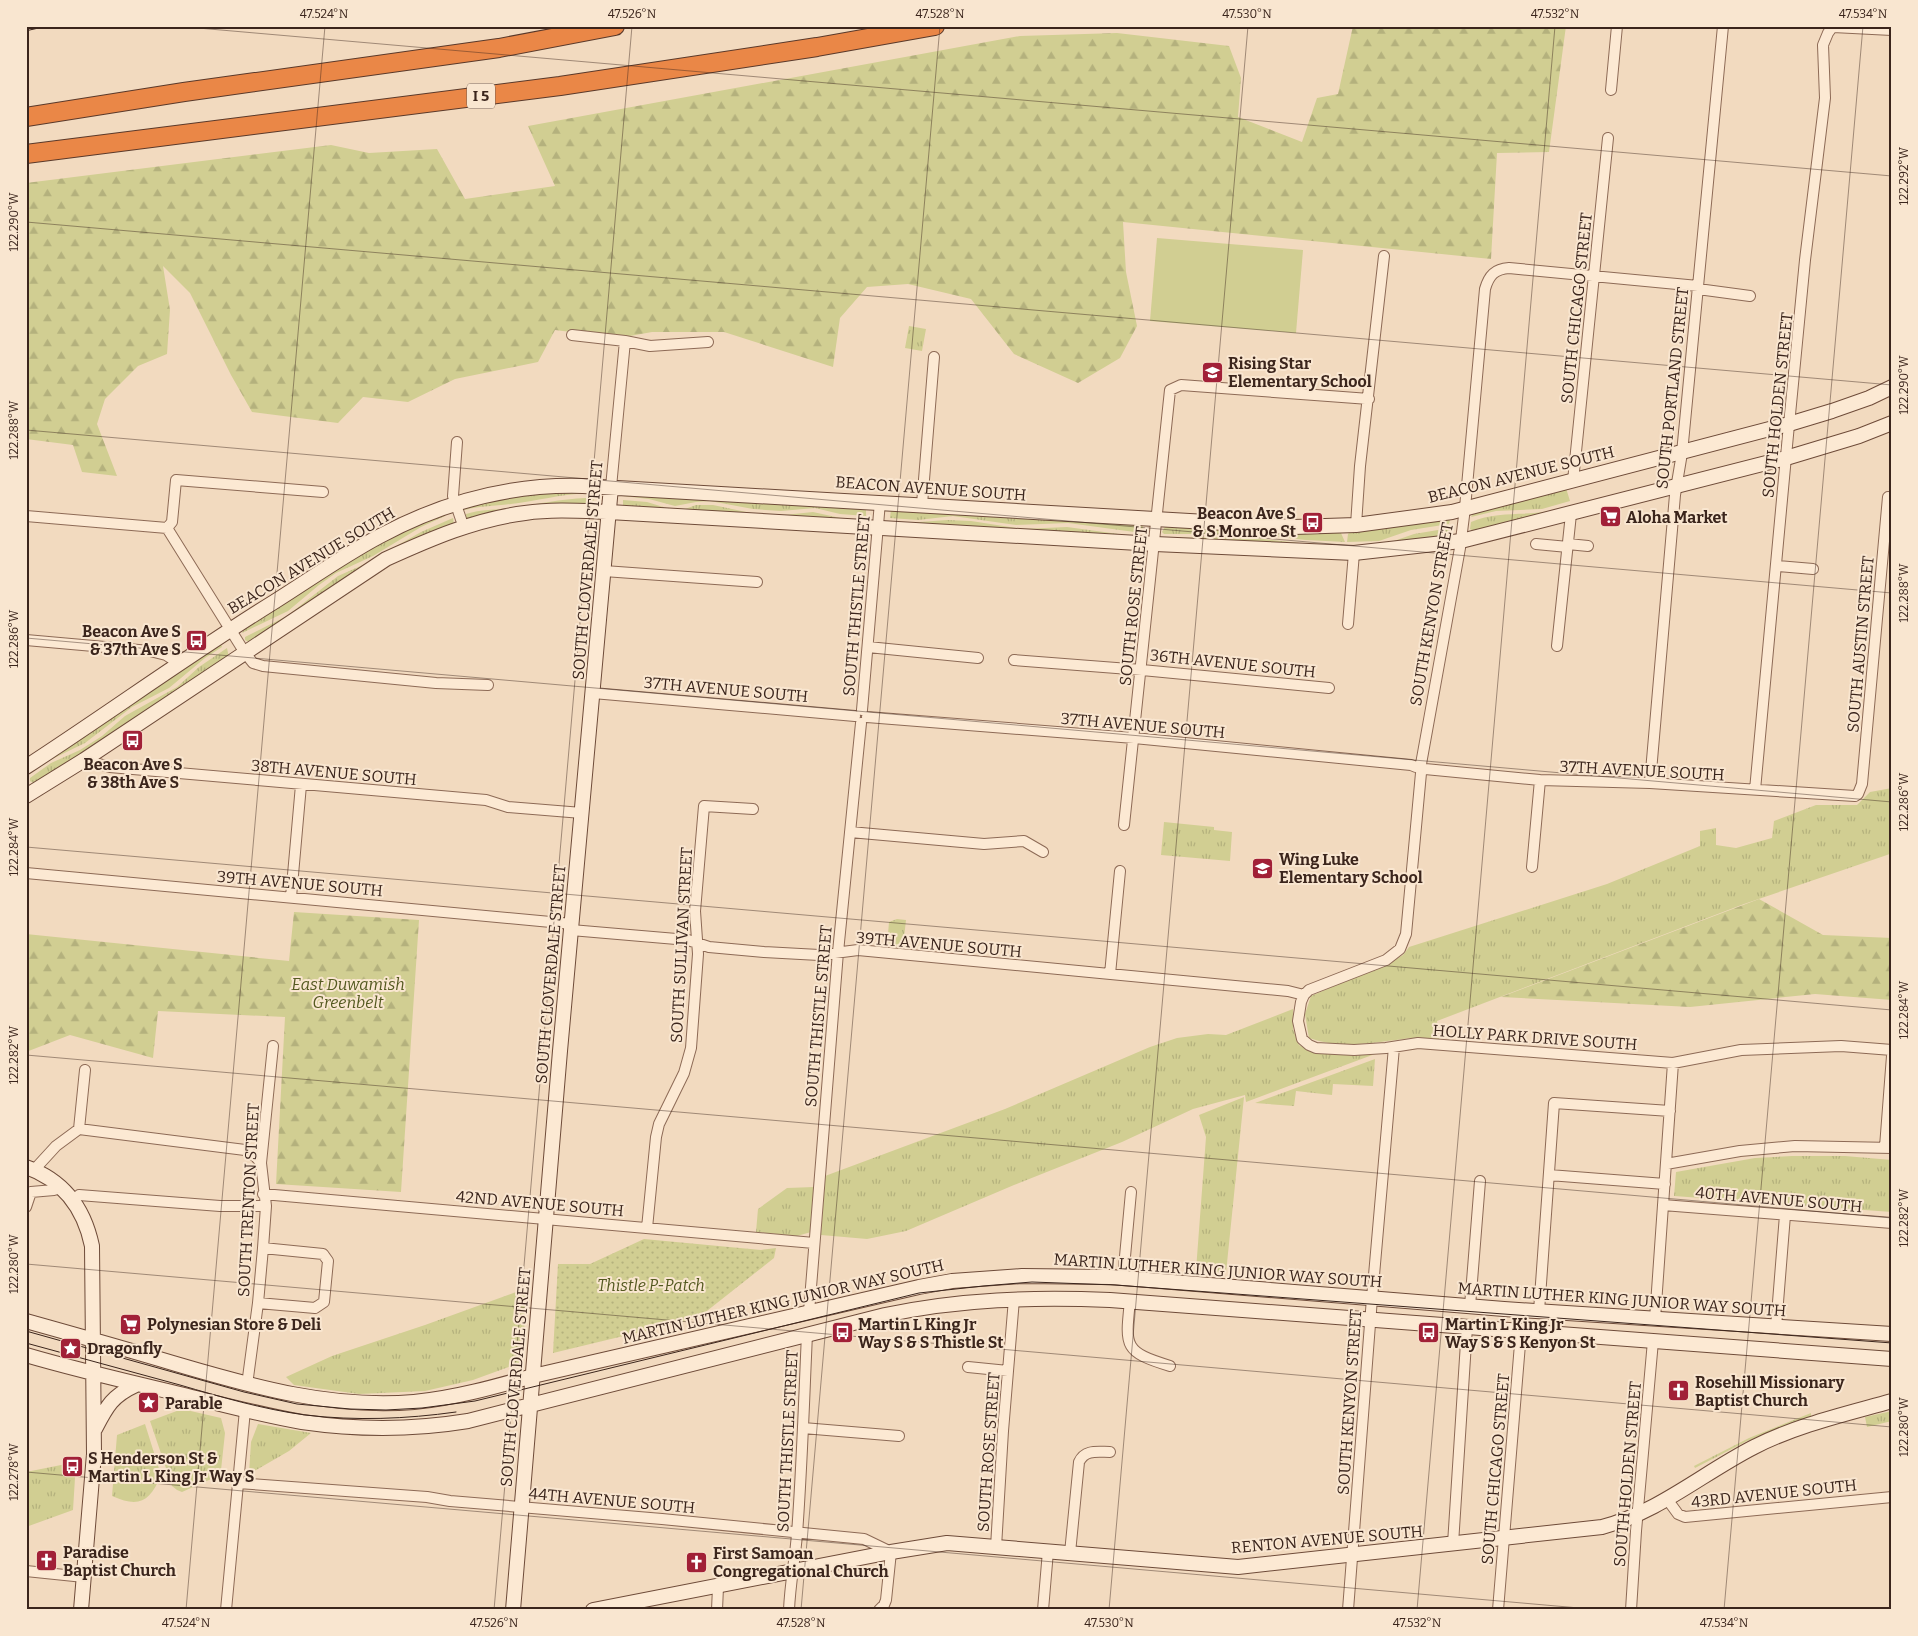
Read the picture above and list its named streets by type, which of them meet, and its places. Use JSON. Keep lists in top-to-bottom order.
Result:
{
  "streets": {
    "highway": ["I 5"],
    "main road": [
      "BEACON AVENUE SOUTH",
      "SOUTH CLOVERDALE STREET",
      "MARTIN LUTHER KING JUNIOR WAY SOUTH",
      "RENTON AVENUE SOUTH"
    ],
    "street": [
      "SOUTH CHICAGO STREET",
      "SOUTH PORTLAND STREET",
      "SOUTH HOLDEN STREET",
      "SOUTH THISTLE STREET",
      "SOUTH ROSE STREET",
      "SOUTH KENYON STREET",
      "SOUTH AUSTIN STREET",
      "36TH AVENUE SOUTH",
      "37TH AVENUE SOUTH",
      "38TH AVENUE SOUTH",
      "39TH AVENUE SOUTH",
      "SOUTH SULLIVAN STREET",
      "HOLLY PARK DRIVE SOUTH",
      "40TH AVENUE SOUTH",
      "SOUTH TRENTON STREET",
      "42ND AVENUE SOUTH",
      "43RD AVENUE SOUTH",
      "44TH AVENUE SOUTH"
    ]
  },
  "crossings": [
    ["SOUTH CHICAGO STREET", "BEACON AVENUE SOUTH"],
    ["SOUTH CHICAGO STREET", "SOUTH KENYON STREET"],
    ["SOUTH CHICAGO STREET", "RENTON AVENUE SOUTH"],
    ["SOUTH PORTLAND STREET", "BEACON AVENUE SOUTH"],
    ["SOUTH PORTLAND STREET", "37TH AVENUE SOUTH"],
    ["SOUTH HOLDEN STREET", "BEACON AVENUE SOUTH"],
    ["SOUTH HOLDEN STREET", "37TH AVENUE SOUTH"],
    ["SOUTH HOLDEN STREET", "RENTON AVENUE SOUTH"],
    ["BEACON AVENUE SOUTH", "SOUTH CLOVERDALE STREET"],
    ["BEACON AVENUE SOUTH", "SOUTH THISTLE STREET"],
    ["BEACON AVENUE SOUTH", "SOUTH ROSE STREET"],
    ["BEACON AVENUE SOUTH", "SOUTH KENYON STREET"],
    ["SOUTH CLOVERDALE STREET", "37TH AVENUE SOUTH"],
    ["SOUTH CLOVERDALE STREET", "38TH AVENUE SOUTH"],
    ["SOUTH CLOVERDALE STREET", "39TH AVENUE SOUTH"],
    ["SOUTH CLOVERDALE STREET", "42ND AVENUE SOUTH"],
    ["SOUTH CLOVERDALE STREET", "MARTIN LUTHER KING JUNIOR WAY SOUTH"],
    ["SOUTH CLOVERDALE STREET", "44TH AVENUE SOUTH"],
    ["SOUTH THISTLE STREET", "37TH AVENUE SOUTH"],
    ["SOUTH THISTLE STREET", "39TH AVENUE SOUTH"],
    ["SOUTH THISTLE STREET", "42ND AVENUE SOUTH"],
    ["SOUTH THISTLE STREET", "MARTIN LUTHER KING JUNIOR WAY SOUTH"],
    ["SOUTH THISTLE STREET", "44TH AVENUE SOUTH"],
    ["SOUTH THISTLE STREET", "RENTON AVENUE SOUTH"],
    ["SOUTH ROSE STREET", "36TH AVENUE SOUTH"],
    ["SOUTH ROSE STREET", "37TH AVENUE SOUTH"],
    ["SOUTH ROSE STREET", "RENTON AVENUE SOUTH"],
    ["SOUTH KENYON STREET", "37TH AVENUE SOUTH"],
    ["SOUTH KENYON STREET", "39TH AVENUE SOUTH"],
    ["SOUTH KENYON STREET", "HOLLY PARK DRIVE SOUTH"],
    ["SOUTH KENYON STREET", "MARTIN LUTHER KING JUNIOR WAY SOUTH"],
    ["SOUTH KENYON STREET", "RENTON AVENUE SOUTH"],
    ["SOUTH AUSTIN STREET", "37TH AVENUE SOUTH"],
    ["39TH AVENUE SOUTH", "SOUTH SULLIVAN STREET"],
    ["SOUTH SULLIVAN STREET", "42ND AVENUE SOUTH"],
    ["SOUTH TRENTON STREET", "42ND AVENUE SOUTH"],
    ["SOUTH TRENTON STREET", "MARTIN LUTHER KING JUNIOR WAY SOUTH"],
    ["43RD AVENUE SOUTH", "RENTON AVENUE SOUTH"],
    ["44TH AVENUE SOUTH", "RENTON AVENUE SOUTH"]
  ],
  "parks": ["East Duwamish Greenbelt", "Thistle P-Patch"],
  "places": {
    "school or university": ["Rising Star Elementary School", "Wing Luke Elementary School"],
    "supermarket": ["Aloha Market", "Polynesian Store & Deli"],
    "bus stop": [
      "Beacon Ave S & S Monroe St",
      "Beacon Ave S & 37th Ave S",
      "Beacon Ave S & 38th Ave S",
      "Martin L King Jr Way S & S Thistle St",
      "Martin L King Jr Way S & S Kenyon St",
      "S Henderson St & Martin L King Jr Way S"
    ],
    "place": ["Dragonfly", "Parable"],
    "church": ["Rosehill Missionary Baptist Church", "Paradise Baptist Church", "First Samoan Congregational Church"]
  },
  "coordinates": [
    "47.524°N",
    "47.526°N",
    "47.528°N",
    "47.530°N",
    "47.532°N",
    "47.534°N",
    "122.292°W",
    "122.290°W",
    "122.288°W",
    "122.286°W",
    "122.284°W",
    "122.282°W",
    "122.280°W",
    "122.278°W"
  ]
}
